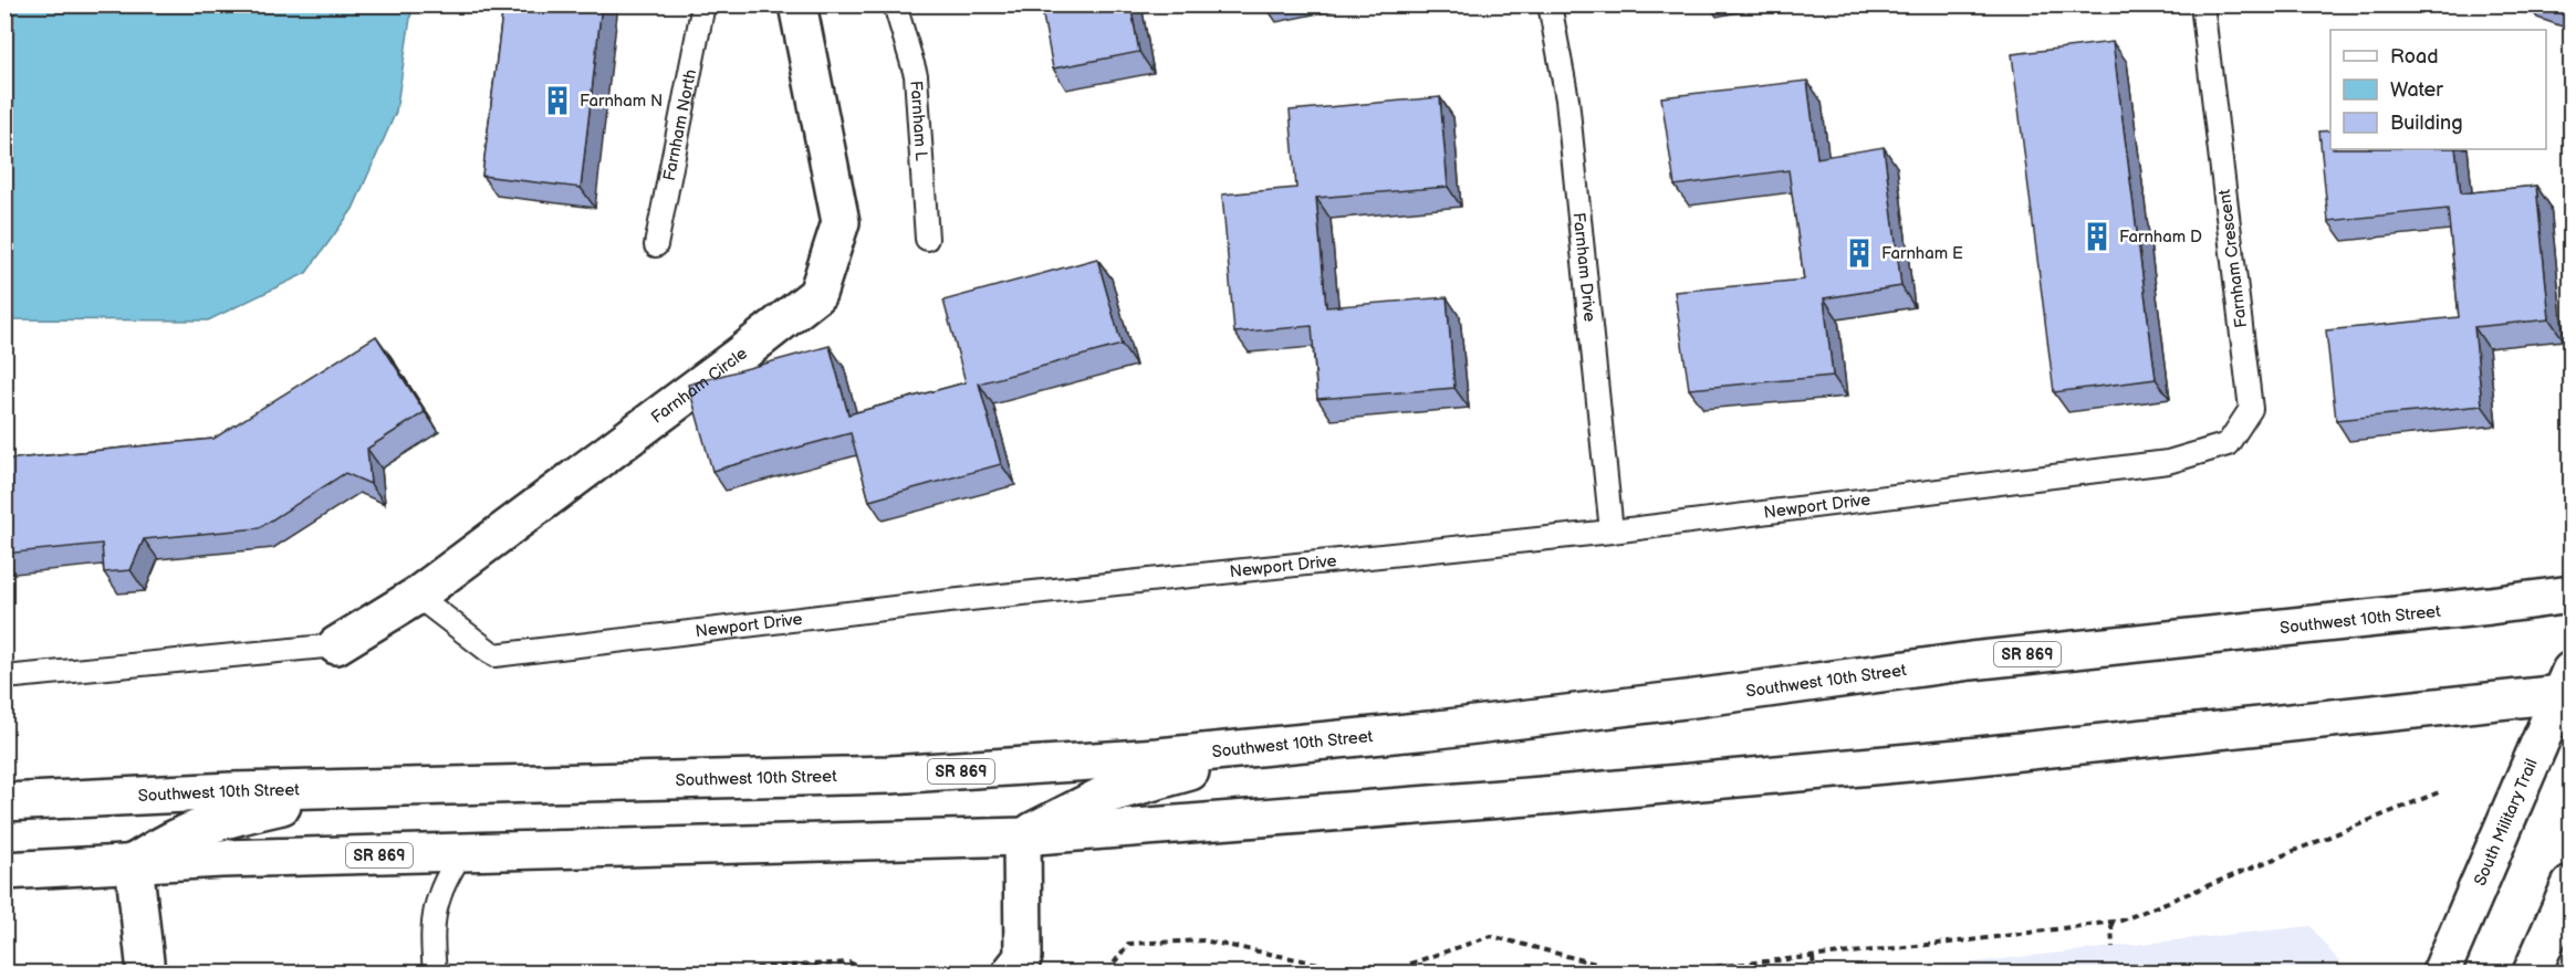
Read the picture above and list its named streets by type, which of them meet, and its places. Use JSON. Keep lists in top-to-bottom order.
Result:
{
  "streets": {
    "main road": [
      "Farnham Circle",
      "Southwest 10th Street",
      "SR 869",
      "South Military Trail"
    ],
    "lane": [
      "Farnham L",
      "Farnham North",
      "Farnham Crescent",
      "Farnham Drive",
      "Newport Drive"
    ]
  },
  "crossings": [
    ["Farnham Crescent", "Newport Drive"],
    ["Farnham Drive", "Newport Drive"],
    ["Farnham Circle", "Newport Drive"],
    ["SR 869", "South Military Trail"]
  ],
  "places": {
    "building": ["Farnham N", "Farnham D", "Farnham E"]
  },
  "legend": ["Road", "Water", "Building"]
}
